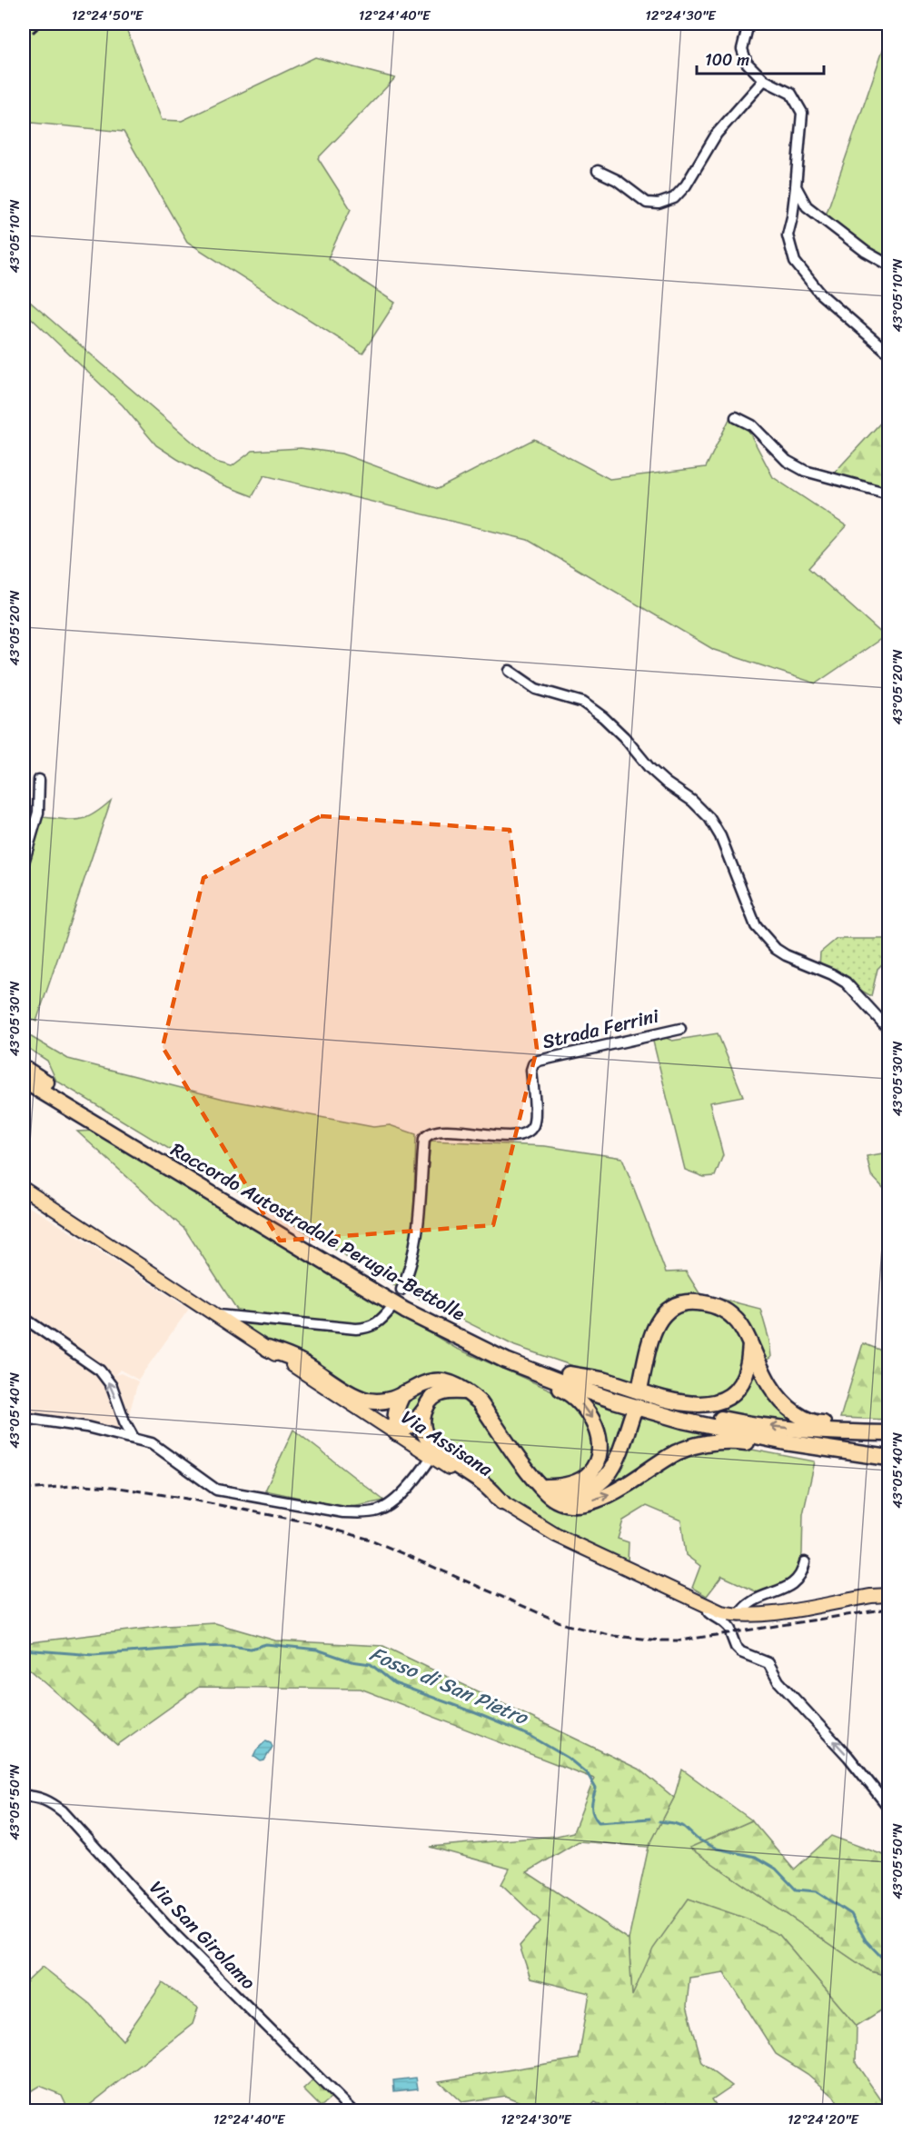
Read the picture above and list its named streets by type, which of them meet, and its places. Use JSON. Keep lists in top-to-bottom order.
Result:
{
  "streets": {
    "highway": ["Raccordo Autostradale Perugia-Bettolle"],
    "main road": ["Via Assisana"],
    "street": ["Strada Ferrini", "Via San Girolamo"]
  },
  "water": ["Fosso di San Pietro"],
  "scale_bar": "100 m",
  "coordinates": [
    "12°24'50\"E",
    "12°24'40\"E",
    "12°24'30\"E",
    "43°05'10\"N",
    "43°05'20\"N",
    "43°05'30\"N",
    "43°05'40\"N",
    "43°05'50\"N",
    "12°24'20\"E"
  ]
}
